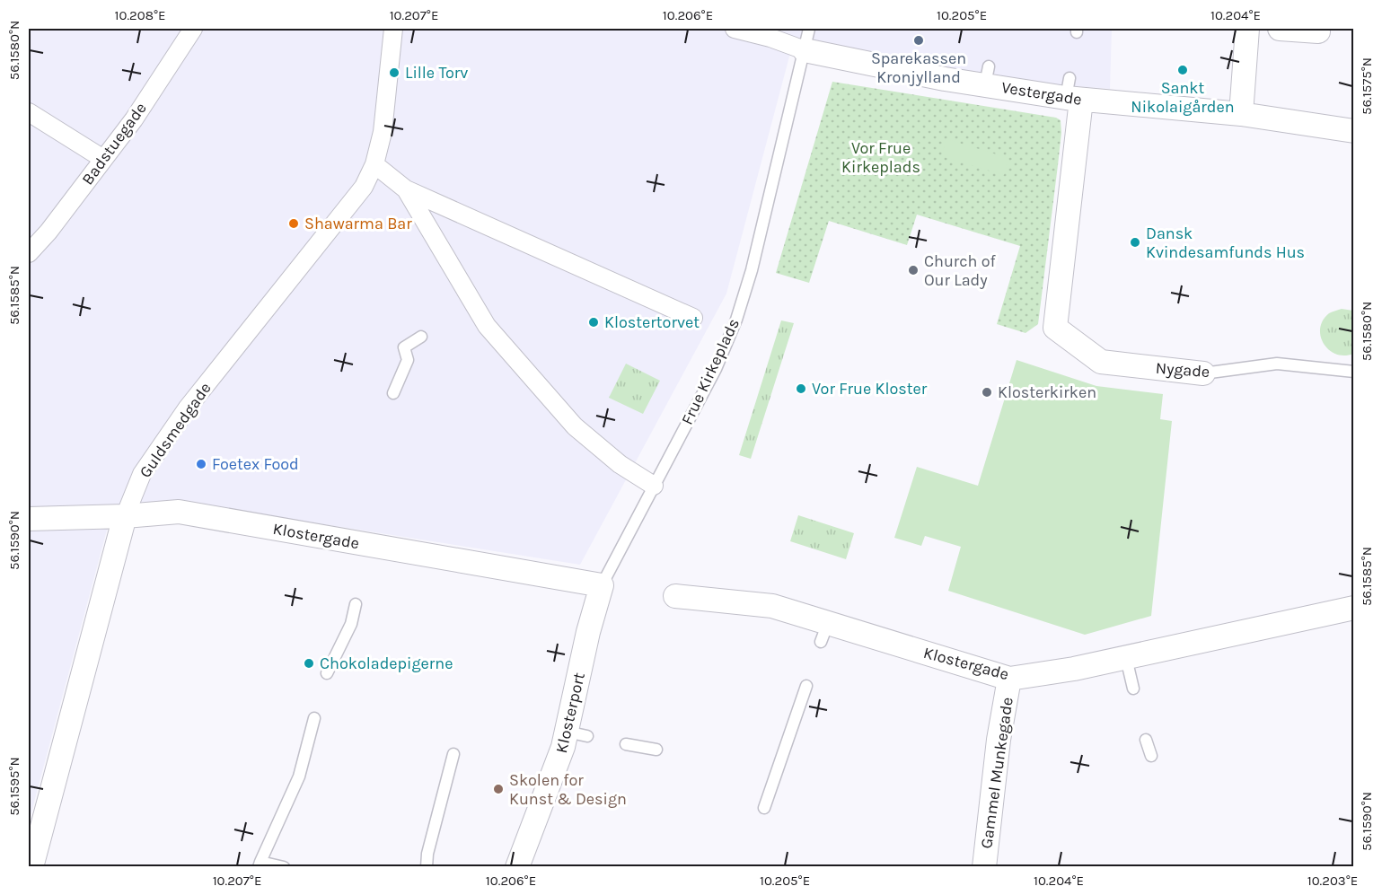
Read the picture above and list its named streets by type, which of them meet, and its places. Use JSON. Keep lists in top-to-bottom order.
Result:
{
  "streets": {
    "street": [
      "Vestergade",
      "Badstuegade",
      "Nygade",
      "Guldsmedgade",
      "Klostergade",
      "Klosterport",
      "Gammel Munkegade"
    ],
    "lane": ["Frue Kirkeplads"]
  },
  "crossings": [
    ["Vestergade", "Nygade"],
    ["Vestergade", "Frue Kirkeplads"],
    ["Frue Kirkeplads", "Klostergade"],
    ["Frue Kirkeplads", "Klosterport"],
    ["Guldsmedgade", "Klostergade"],
    ["Klostergade", "Klosterport"],
    ["Klostergade", "Gammel Munkegade"]
  ],
  "parks": ["Vor Frue Kirkeplads"],
  "places": [
    "Sparekassen Kronjylland",
    "Sankt Nikolaigården",
    "Lille Torv",
    "Shawarma Bar",
    "Dansk Kvindesamfunds Hus",
    "Church of Our Lady",
    "Klostertorvet",
    "Vor Frue Kloster",
    "Klosterkirken",
    "Foetex Food",
    "Chokoladepigerne",
    "Skolen for Kunst & Design"
  ],
  "coordinates": [
    "10.208°E",
    "10.207°E",
    "10.206°E",
    "10.205°E",
    "10.204°E",
    "56.1580°N",
    "56.1575°N",
    "56.1585°N",
    "56.1590°N",
    "56.1595°N",
    "10.203°E"
  ]
}
